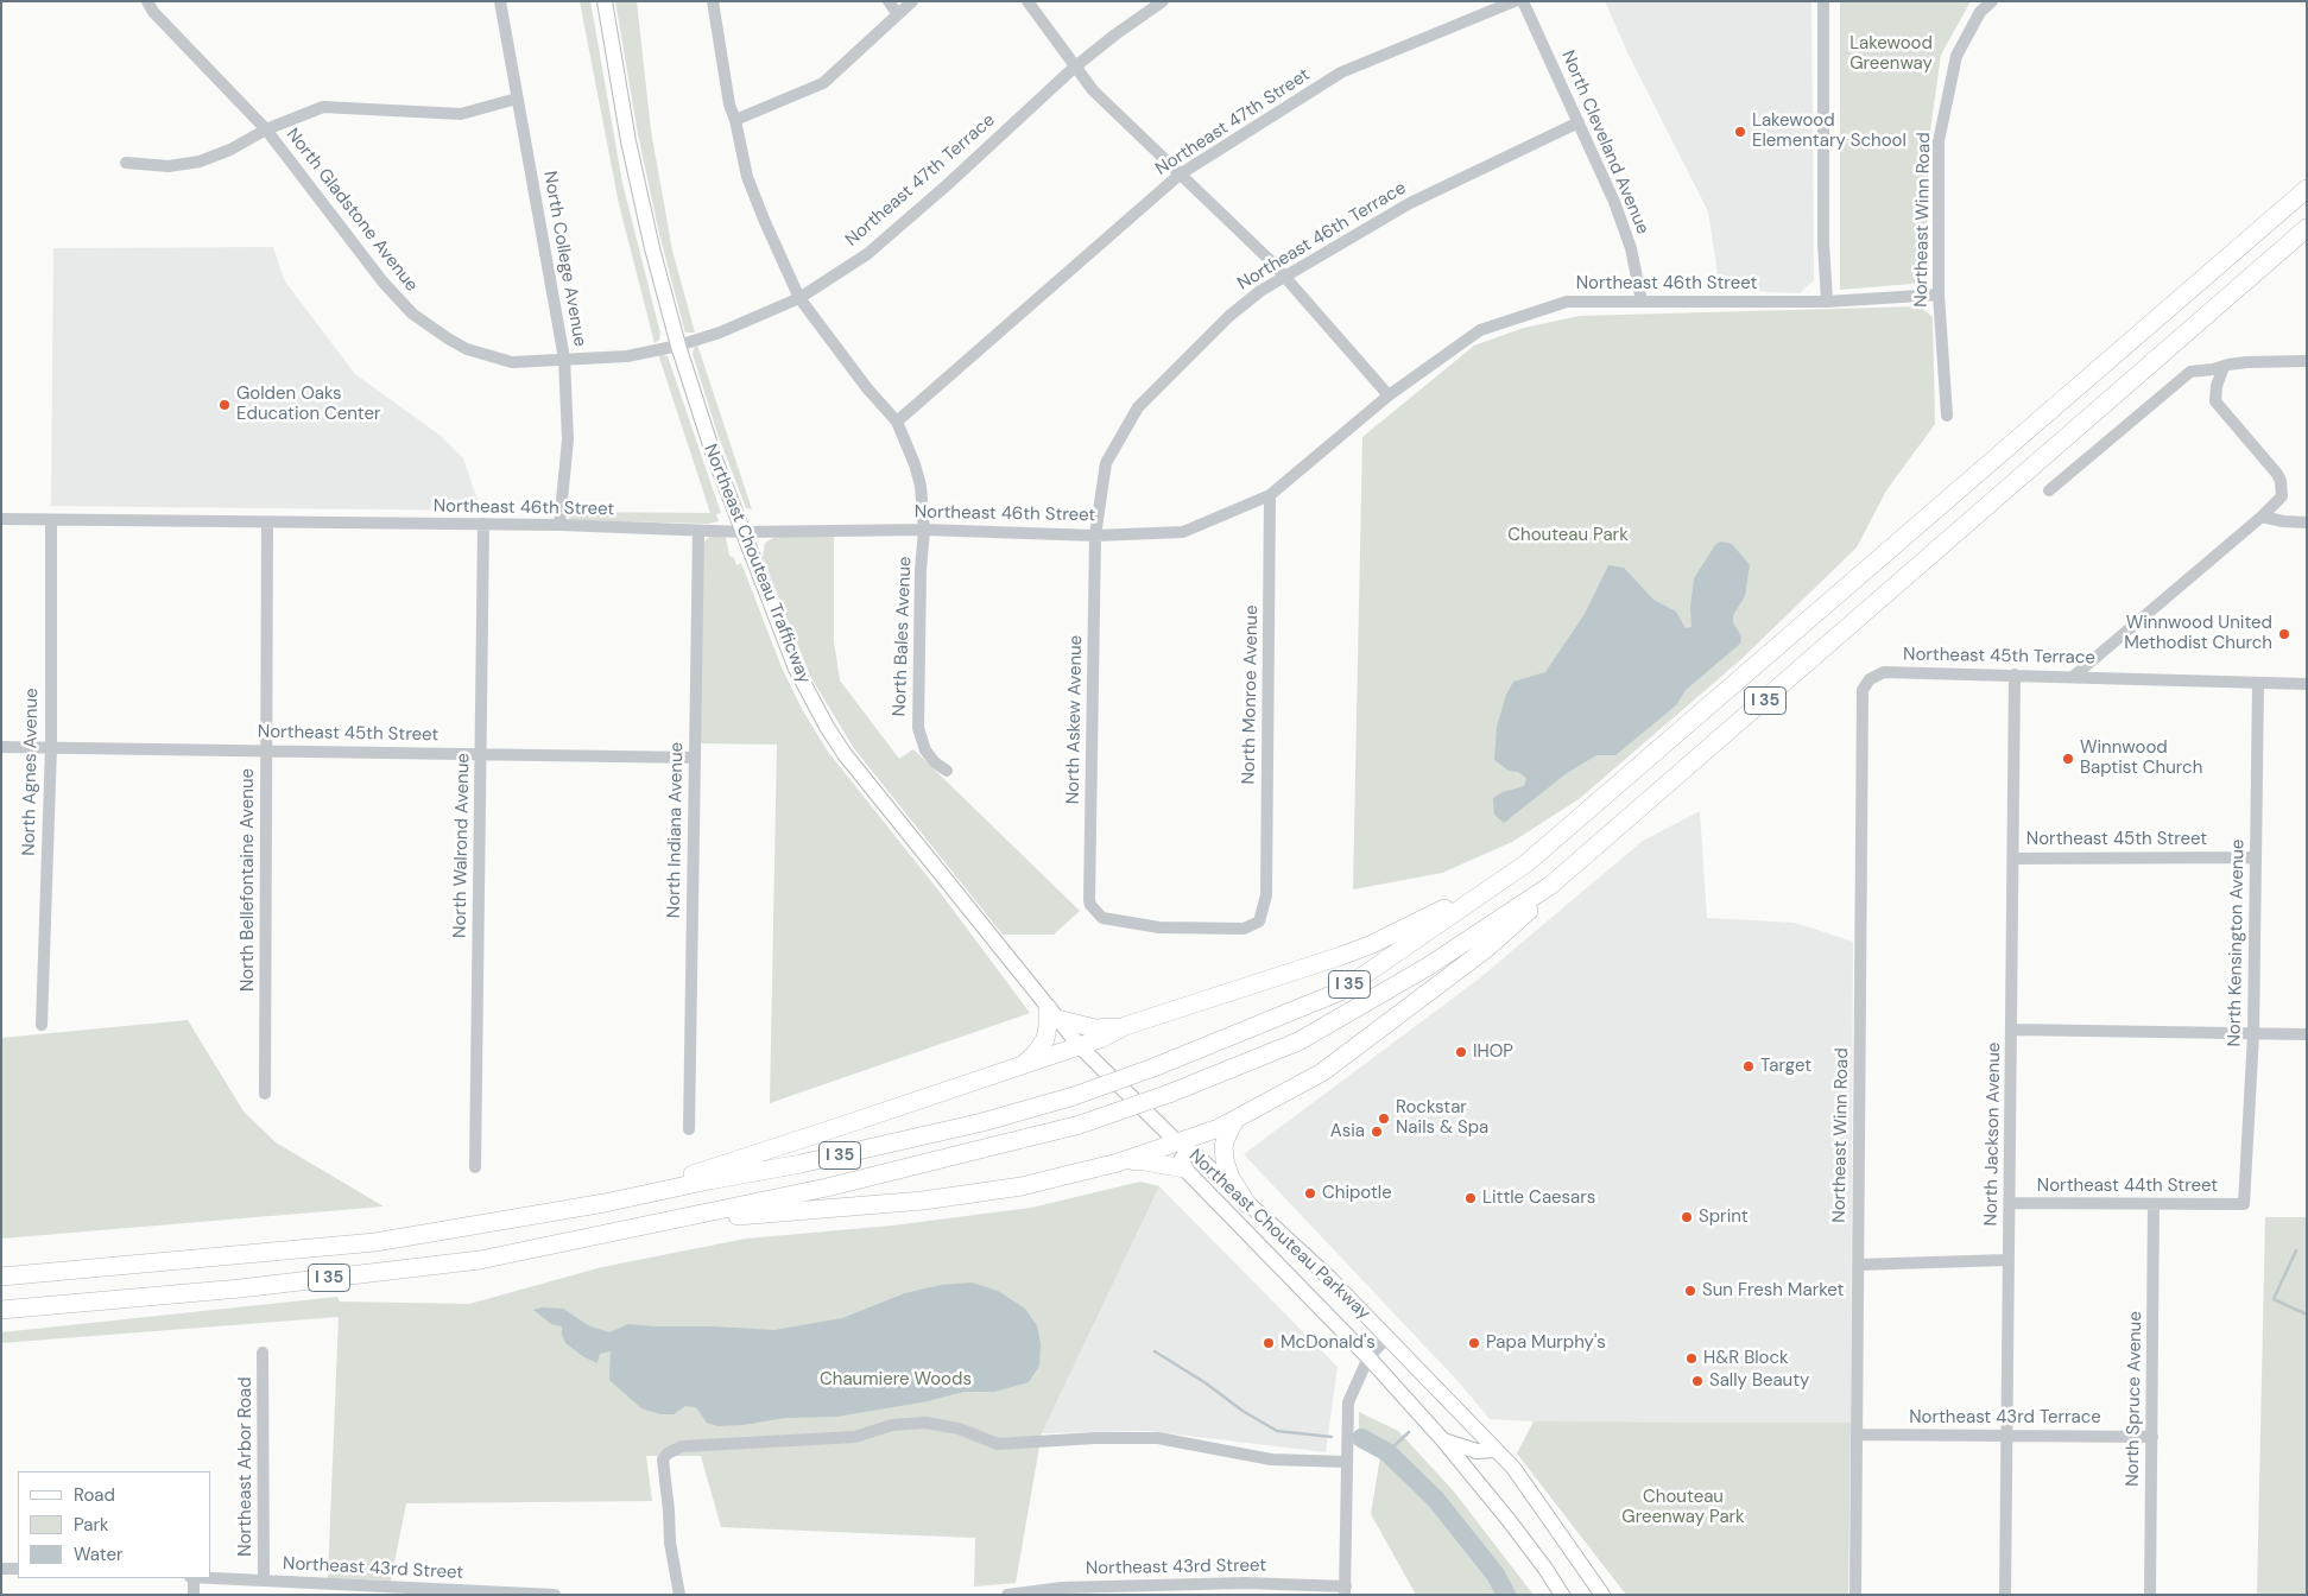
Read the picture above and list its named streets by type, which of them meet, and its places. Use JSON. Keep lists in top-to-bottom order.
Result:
{
  "streets": {
    "highway": ["I 35"],
    "main road": ["Northeast Chouteau Trafficway", "Northeast Chouteau Parkway"],
    "street": [
      "Northeast 47th Street",
      "North Cleveland Avenue",
      "Northeast 47th Terrace",
      "North Gladstone Avenue",
      "Northeast Winn Road",
      "Northeast 46th Terrace",
      "North College Avenue",
      "Northeast 46th Street",
      "North Bales Avenue",
      "Northeast 45th Terrace",
      "North Monroe Avenue",
      "North Askew Avenue",
      "Northeast 45th Street",
      "North Agnes Avenue",
      "North Indiana Avenue",
      "North Walrond Avenue",
      "North Bellefontaine Avenue",
      "North Kensington Avenue",
      "North Jackson Avenue",
      "Northeast 44th Street",
      "North Spruce Avenue",
      "Northeast 43rd Terrace",
      "Northeast Arbor Road",
      "Northeast 43rd Street"
    ]
  },
  "crossings": [
    ["Northeast 47th Street", "North Bales Avenue"],
    ["North Cleveland Avenue", "Northeast 46th Terrace"],
    ["North Cleveland Avenue", "Northeast 46th Street"],
    ["Northeast 47th Terrace", "North Gladstone Avenue"],
    ["Northeast 47th Terrace", "Northeast Chouteau Trafficway"],
    ["Northeast 47th Terrace", "North Bales Avenue"],
    ["North Gladstone Avenue", "North College Avenue"],
    ["North Gladstone Avenue", "Northeast Chouteau Trafficway"],
    ["Northeast Winn Road", "Northeast 46th Street"],
    ["Northeast Winn Road", "Northeast 45th Terrace"],
    ["Northeast Winn Road", "Northeast 43rd Terrace"],
    ["Northeast 46th Terrace", "Northeast 46th Street"],
    ["Northeast 46th Terrace", "North Askew Avenue"],
    ["North College Avenue", "Northeast 46th Street"],
    ["Northeast 46th Street", "Northeast Chouteau Trafficway"],
    ["Northeast 46th Street", "North Bales Avenue"],
    ["Northeast 46th Street", "North Monroe Avenue"],
    ["Northeast 46th Street", "North Askew Avenue"],
    ["Northeast 46th Street", "North Agnes Avenue"],
    ["Northeast 46th Street", "North Indiana Avenue"],
    ["Northeast 46th Street", "North Walrond Avenue"],
    ["Northeast 46th Street", "North Bellefontaine Avenue"],
    ["Northeast Chouteau Trafficway", "Northeast Chouteau Parkway"],
    ["Northeast 45th Terrace", "North Kensington Avenue"],
    ["Northeast 45th Terrace", "North Jackson Avenue"],
    ["North Monroe Avenue", "North Askew Avenue"],
    ["Northeast 45th Street", "North Agnes Avenue"],
    ["Northeast 45th Street", "North Indiana Avenue"],
    ["Northeast 45th Street", "North Walrond Avenue"],
    ["Northeast 45th Street", "North Bellefontaine Avenue"],
    ["Northeast 45th Street", "North Kensington Avenue"],
    ["Northeast 45th Street", "North Jackson Avenue"],
    ["North Kensington Avenue", "Northeast 44th Street"],
    ["North Jackson Avenue", "Northeast 44th Street"],
    ["North Jackson Avenue", "Northeast 43rd Terrace"],
    ["Northeast 44th Street", "North Spruce Avenue"],
    ["North Spruce Avenue", "Northeast 43rd Terrace"],
    ["Northeast Arbor Road", "Northeast 43rd Street"]
  ],
  "parks": [
    "Lakewood Greenway",
    "Chouteau Park",
    "Chaumiere Woods",
    "Chouteau Greenway Park"
  ],
  "places": [
    "Lakewood Elementary School",
    "Golden Oaks Education Center",
    "Winnwood United Methodist Church",
    "Winnwood Baptist Church",
    "IHOP",
    "Target",
    "Rockstar Nails & Spa",
    "Asia",
    "Chipotle",
    "Little Caesars",
    "Sprint",
    "Sun Fresh Market",
    "McDonald's",
    "Papa Murphy's",
    "H&R Block",
    "Sally Beauty"
  ],
  "legend": ["Road", "Park", "Water"]
}
